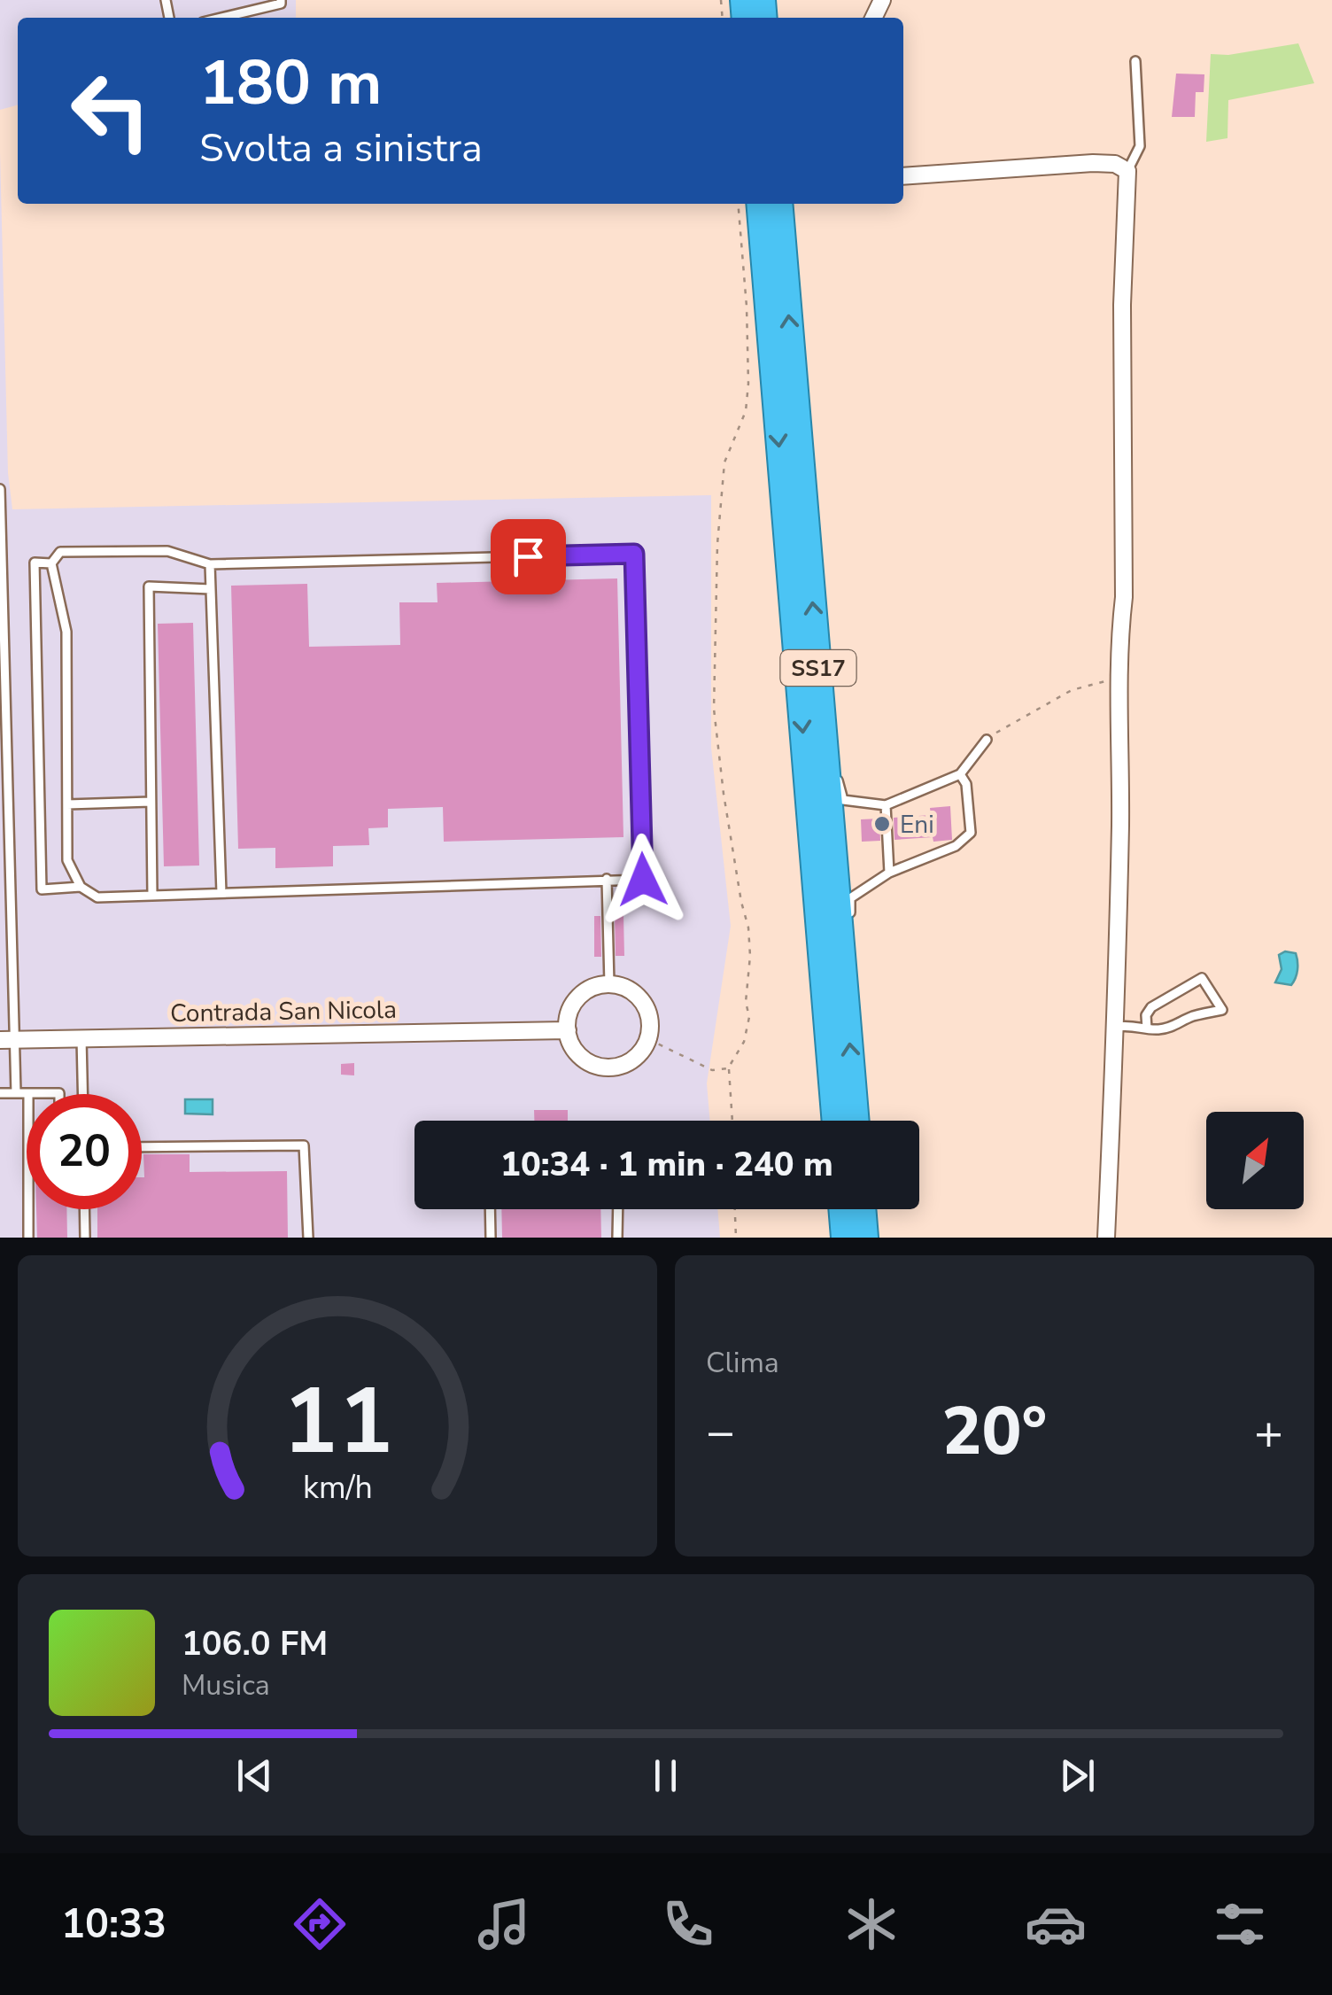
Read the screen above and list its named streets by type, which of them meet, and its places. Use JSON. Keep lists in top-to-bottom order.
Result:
{
  "streets": {
    "highway": ["SS17"],
    "street": ["Contrada San Nicola"]
  },
  "places": ["Eni"],
  "north": "top right",
  "page": {
    "turn": ["180 m", "Svolta a sinistra"],
    "limit": "20",
    "trip": "10:34 · 1 min · 240 m",
    "tile": "Clima",
    "heat": ["−", "20°", "+"],
    "song": ["106.0 FM", "Musica"],
    "tabs": "10:33",
    "gauge": ["11", "km/h"]
  }
}
